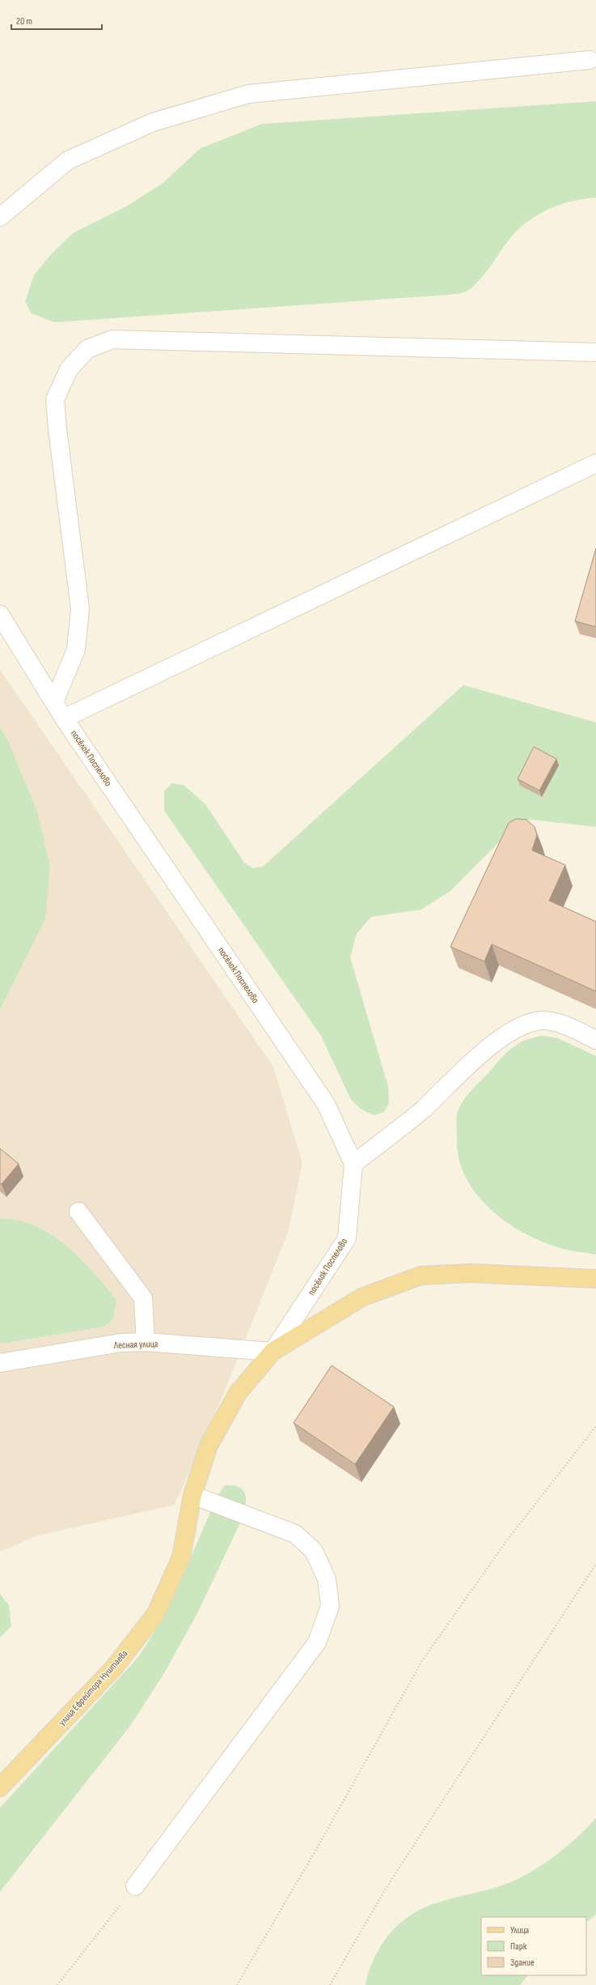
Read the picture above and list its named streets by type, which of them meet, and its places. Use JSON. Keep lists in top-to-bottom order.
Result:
{
  "streets": {
    "main road": ["улица Ефрейтора Нуштаева"],
    "street": ["посёлок Поспелово", "Лесная улица"]
  },
  "crossings": [
    ["посёлок Поспелово", "Лесная улица"],
    ["посёлок Поспелово", "улица Ефрейтора Нуштаева"],
    ["Лесная улица", "улица Ефрейтора Нуштаева"]
  ],
  "legend": ["Улица", "Парк", "Здание"],
  "scale_bar": "20 m"
}
